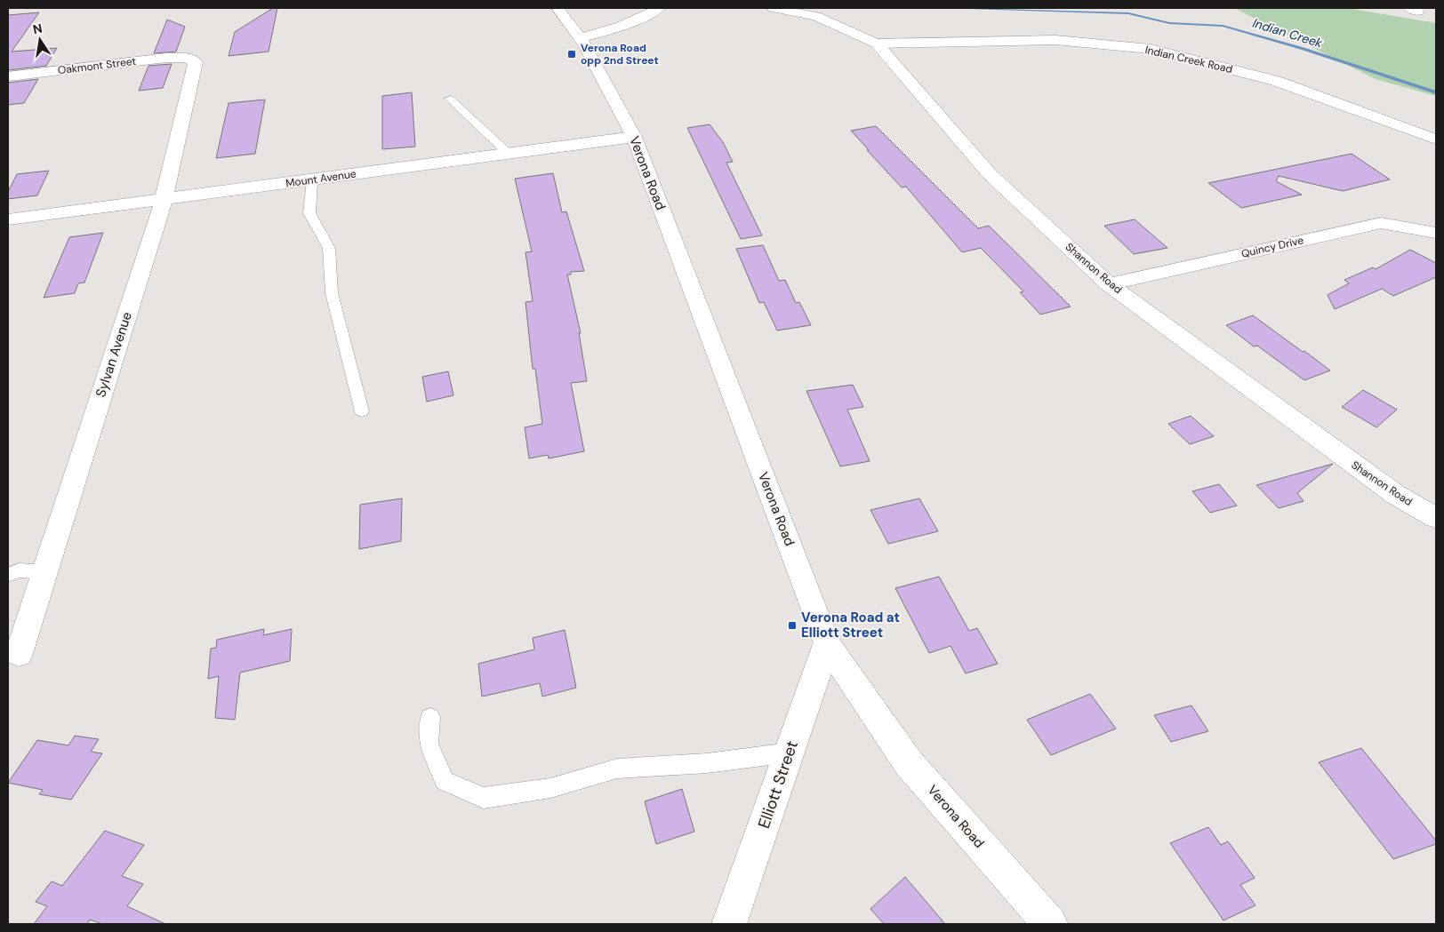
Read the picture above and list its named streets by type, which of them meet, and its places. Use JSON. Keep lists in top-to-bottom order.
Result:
{
  "streets": {
    "street": [
      "Indian Creek Road",
      "Oakmont Street",
      "Verona Road",
      "Mount Avenue",
      "Quincy Drive",
      "Shannon Road",
      "Sylvan Avenue",
      "Elliott Street"
    ]
  },
  "crossings": [
    ["Indian Creek Road", "Shannon Road"],
    ["Oakmont Street", "Sylvan Avenue"],
    ["Verona Road", "Mount Avenue"],
    ["Verona Road", "Elliott Street"],
    ["Mount Avenue", "Sylvan Avenue"],
    ["Quincy Drive", "Shannon Road"]
  ],
  "water": ["Indian Creek"],
  "places": {
    "transit": ["Verona Road opp 2nd Street", "Verona Road at Elliott Street"]
  },
  "north": "top"
}
